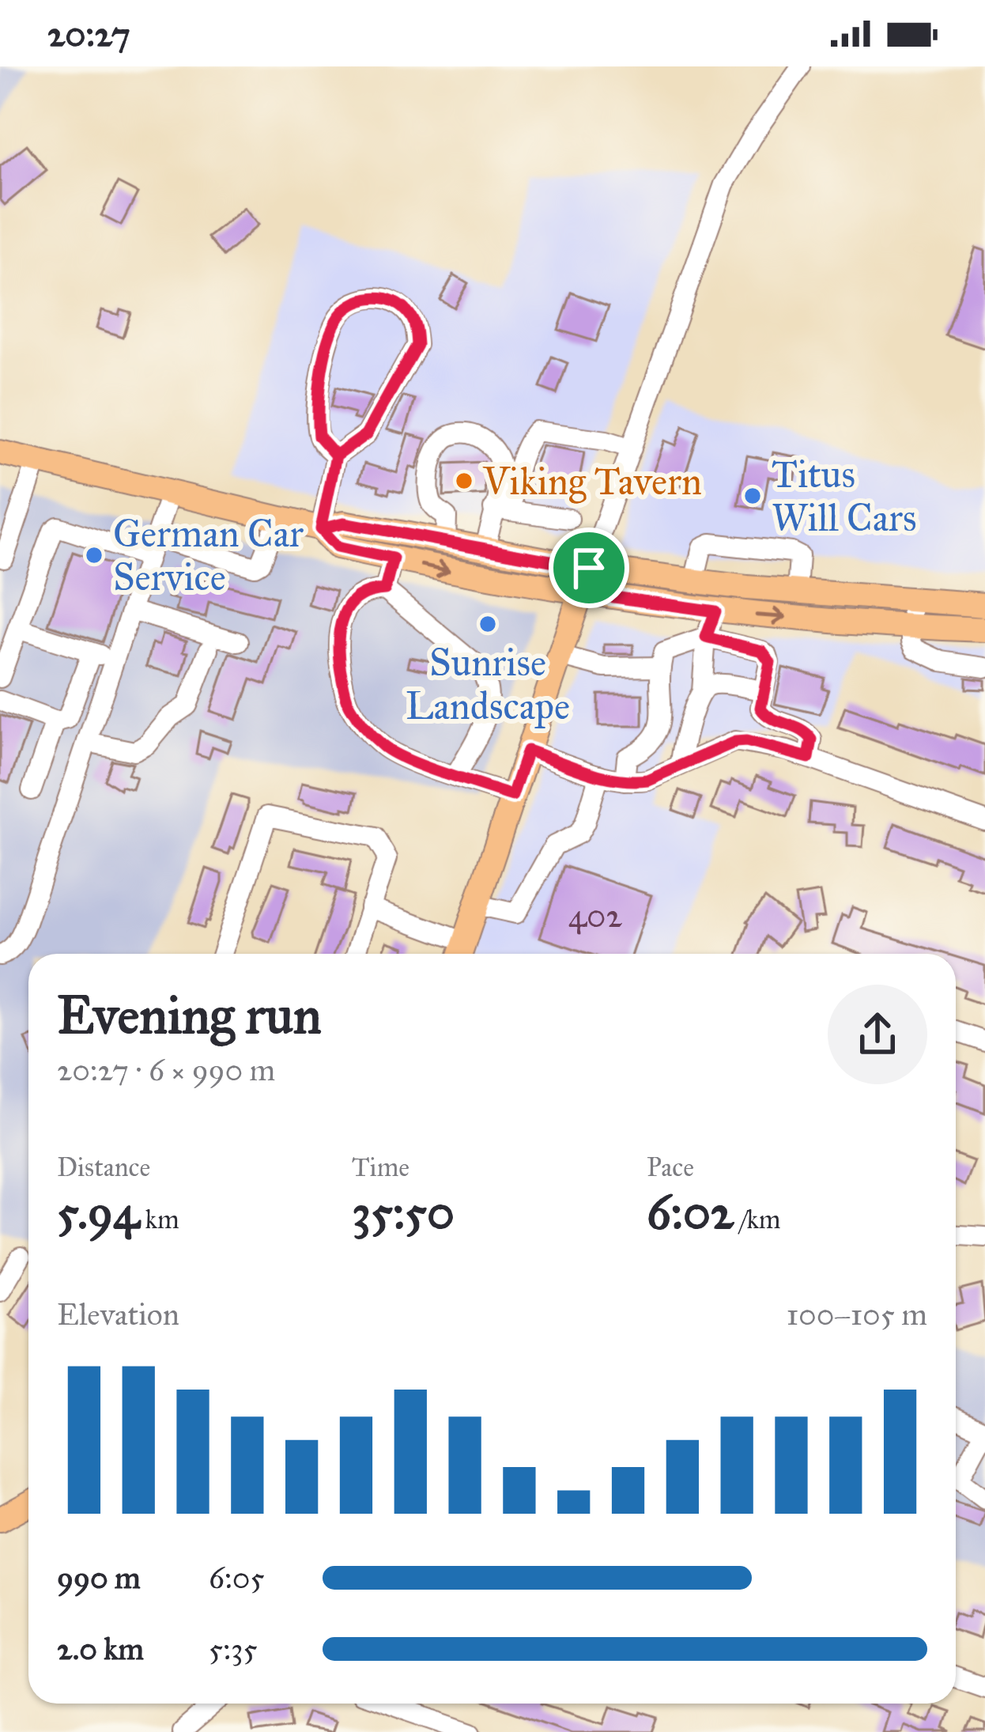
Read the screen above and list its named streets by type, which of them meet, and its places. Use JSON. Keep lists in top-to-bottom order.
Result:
{
  "places": [
    "Viking Tavern",
    "Titus Will Cars",
    "German Car Service",
    "Sunrise Landscape"
  ],
  "house_numbers": ["402"],
  "page": {
    "status": "20:27",
    "heading": ["Evening run", "20:27 · 6 × 990 m"],
    "stats": [
      ["Distance", "5.94 km"],
      ["Time", "35:50"],
      ["Pace", "6:02 /km"]
    ],
    "chart": ["Elevation", "100–105 m"],
    "list": [
      {
        "name": "990 m",
        "note": "6:05"
      },
      {
        "name": "2.0 km",
        "note": "5:35"
      }
    ]
  }
}
